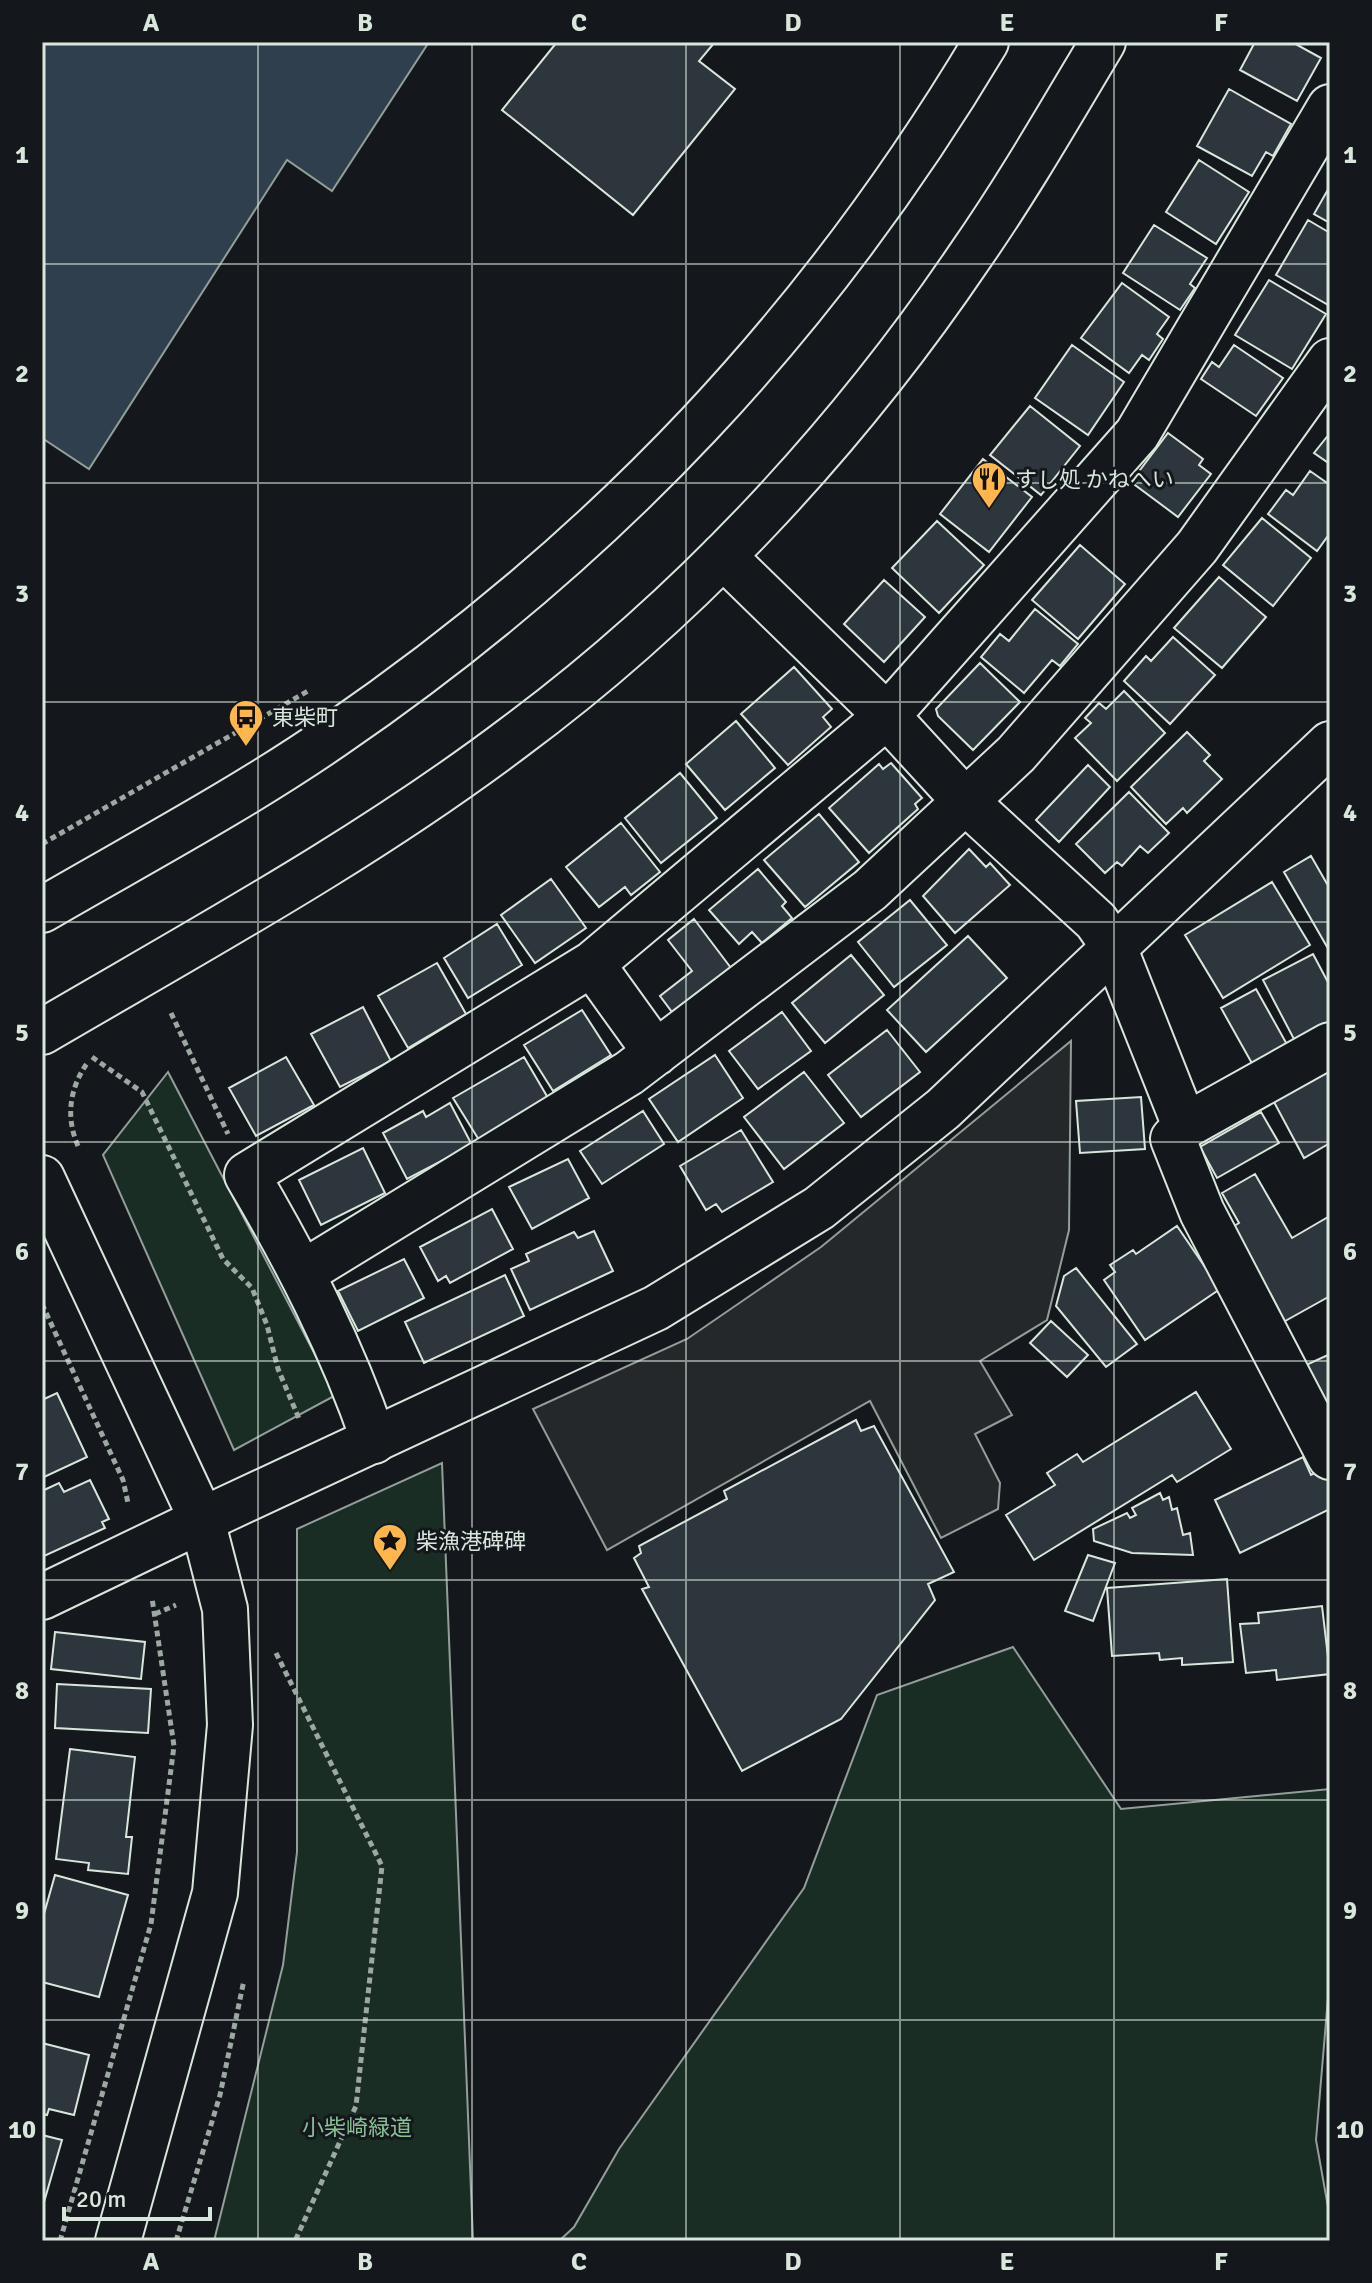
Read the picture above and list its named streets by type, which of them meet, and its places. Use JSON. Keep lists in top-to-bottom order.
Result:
{
  "parks": ["小柴崎緑道"],
  "places": {
    "restaurant": ["すし処 かねへい"],
    "bus stop": ["東柴町"],
    "place": ["柴漁港碑碑"]
  },
  "scale_bar": "20 m",
  "grid": {
    "columns": [
      "A",
      "B",
      "C",
      "D",
      "E",
      "F"
    ],
    "rows": [
      "1",
      "2",
      "3",
      "4",
      "5",
      "6",
      "7",
      "8",
      "9",
      "10"
    ]
  }
}
